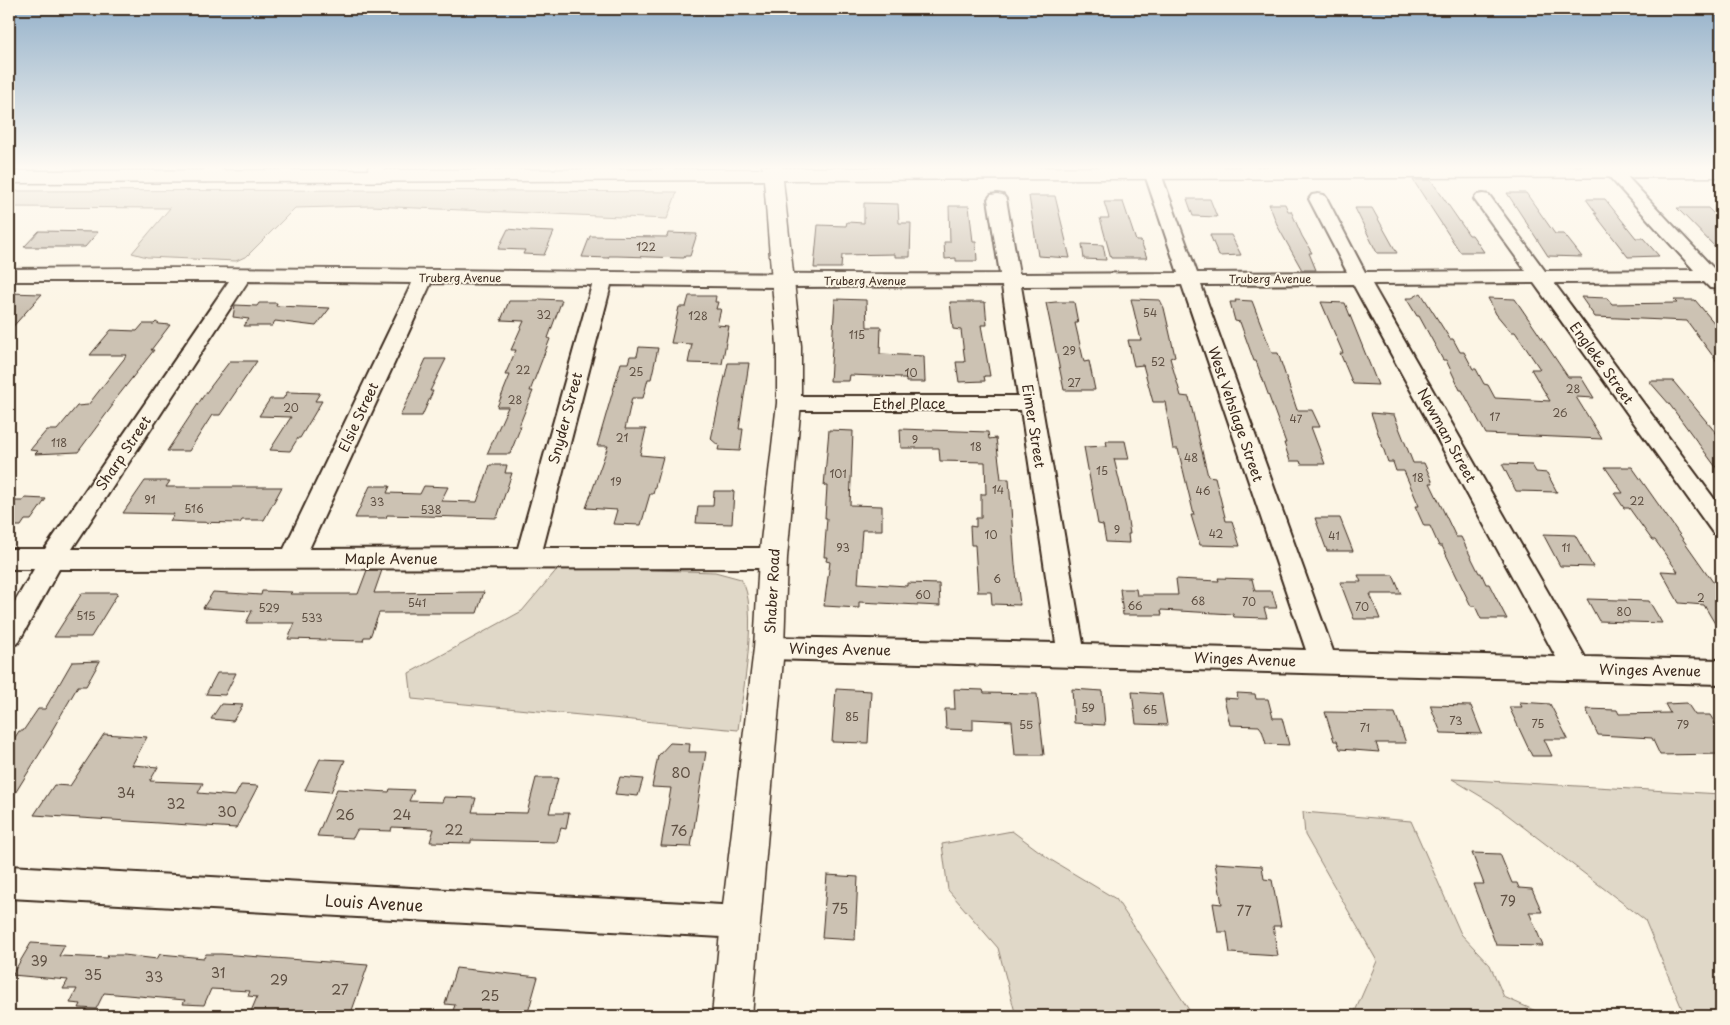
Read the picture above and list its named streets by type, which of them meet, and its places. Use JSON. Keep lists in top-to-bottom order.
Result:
{
  "streets": {
    "main road": ["Shaber Road"],
    "street": [
      "Truberg Avenue",
      "Engleke Street",
      "Ethel Place",
      "West Vehslage Street",
      "Elsie Street",
      "Snyder Street",
      "Eimer Street",
      "Newman Street",
      "Sharp Street",
      "Maple Avenue",
      "Winges Avenue",
      "Louis Avenue"
    ]
  },
  "crossings": [
    ["Truberg Avenue", "Engleke Street"],
    ["Truberg Avenue", "West Vehslage Street"],
    ["Truberg Avenue", "Elsie Street"],
    ["Truberg Avenue", "Snyder Street"],
    ["Truberg Avenue", "Eimer Street"],
    ["Truberg Avenue", "Newman Street"],
    ["Truberg Avenue", "Sharp Street"],
    ["Truberg Avenue", "Shaber Road"],
    ["Ethel Place", "Eimer Street"],
    ["Ethel Place", "Shaber Road"],
    ["West Vehslage Street", "Winges Avenue"],
    ["Elsie Street", "Maple Avenue"],
    ["Snyder Street", "Maple Avenue"],
    ["Eimer Street", "Winges Avenue"],
    ["Newman Street", "Winges Avenue"],
    ["Sharp Street", "Maple Avenue"],
    ["Maple Avenue", "Shaber Road"],
    ["Shaber Road", "Winges Avenue"],
    ["Shaber Road", "Louis Avenue"]
  ],
  "house_numbers": [
    "122",
    "54",
    "32",
    "128",
    "115",
    "29",
    "52",
    "22",
    "25",
    "10",
    "27",
    "28",
    "28",
    "20",
    "26",
    "17",
    "47",
    "21",
    "9",
    "118",
    "18",
    "48",
    "15",
    "101",
    "18",
    "19",
    "14",
    "46",
    "91",
    "22",
    "33",
    "516",
    "538",
    "9",
    "42",
    "10",
    "41",
    "93",
    "11",
    "6",
    "60",
    "2",
    "68",
    "70",
    "541",
    "66",
    "70",
    "529",
    "80",
    "515",
    "533",
    "59",
    "65",
    "85",
    "73",
    "75",
    "55",
    "79",
    "71",
    "80",
    "34",
    "32",
    "30",
    "26",
    "24",
    "22",
    "76",
    "79",
    "75",
    "77",
    "39",
    "31",
    "35",
    "33",
    "29",
    "27",
    "25"
  ]
}
